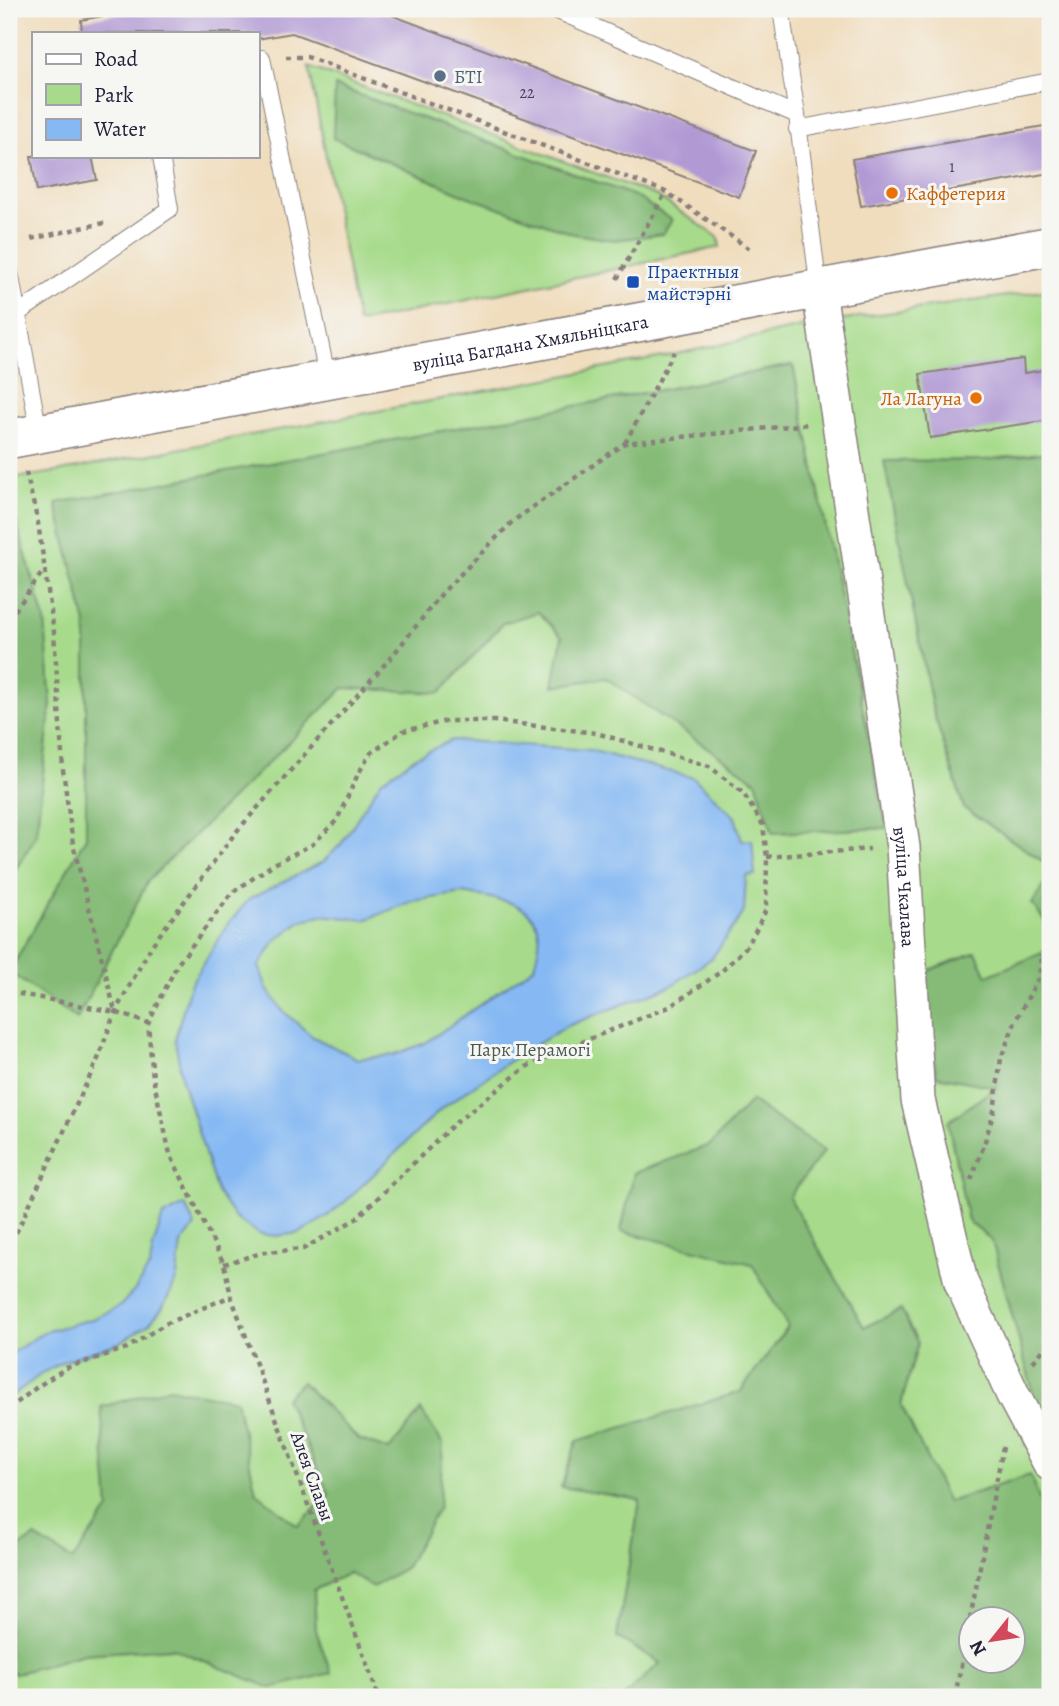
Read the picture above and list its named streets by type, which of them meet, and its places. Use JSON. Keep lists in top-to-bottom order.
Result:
{
  "streets": {
    "street": ["вуліца Багдана Хмяльніцкага", "вуліца Чкалава"],
    "path": ["Алея Славы"]
  },
  "crossings": [
    ["вуліца Багдана Хмяльніцкага", "вуліца Чкалава"]
  ],
  "parks": ["Парк Перамогі"],
  "places": {
    "other": ["БТІ", "Каффетерия", "Ла Лагуна"],
    "transit": ["Праектныя майстэрні"]
  },
  "house_numbers": ["22", "1"],
  "legend": ["Road", "Park", "Water"],
  "north": "bottom left"
}
